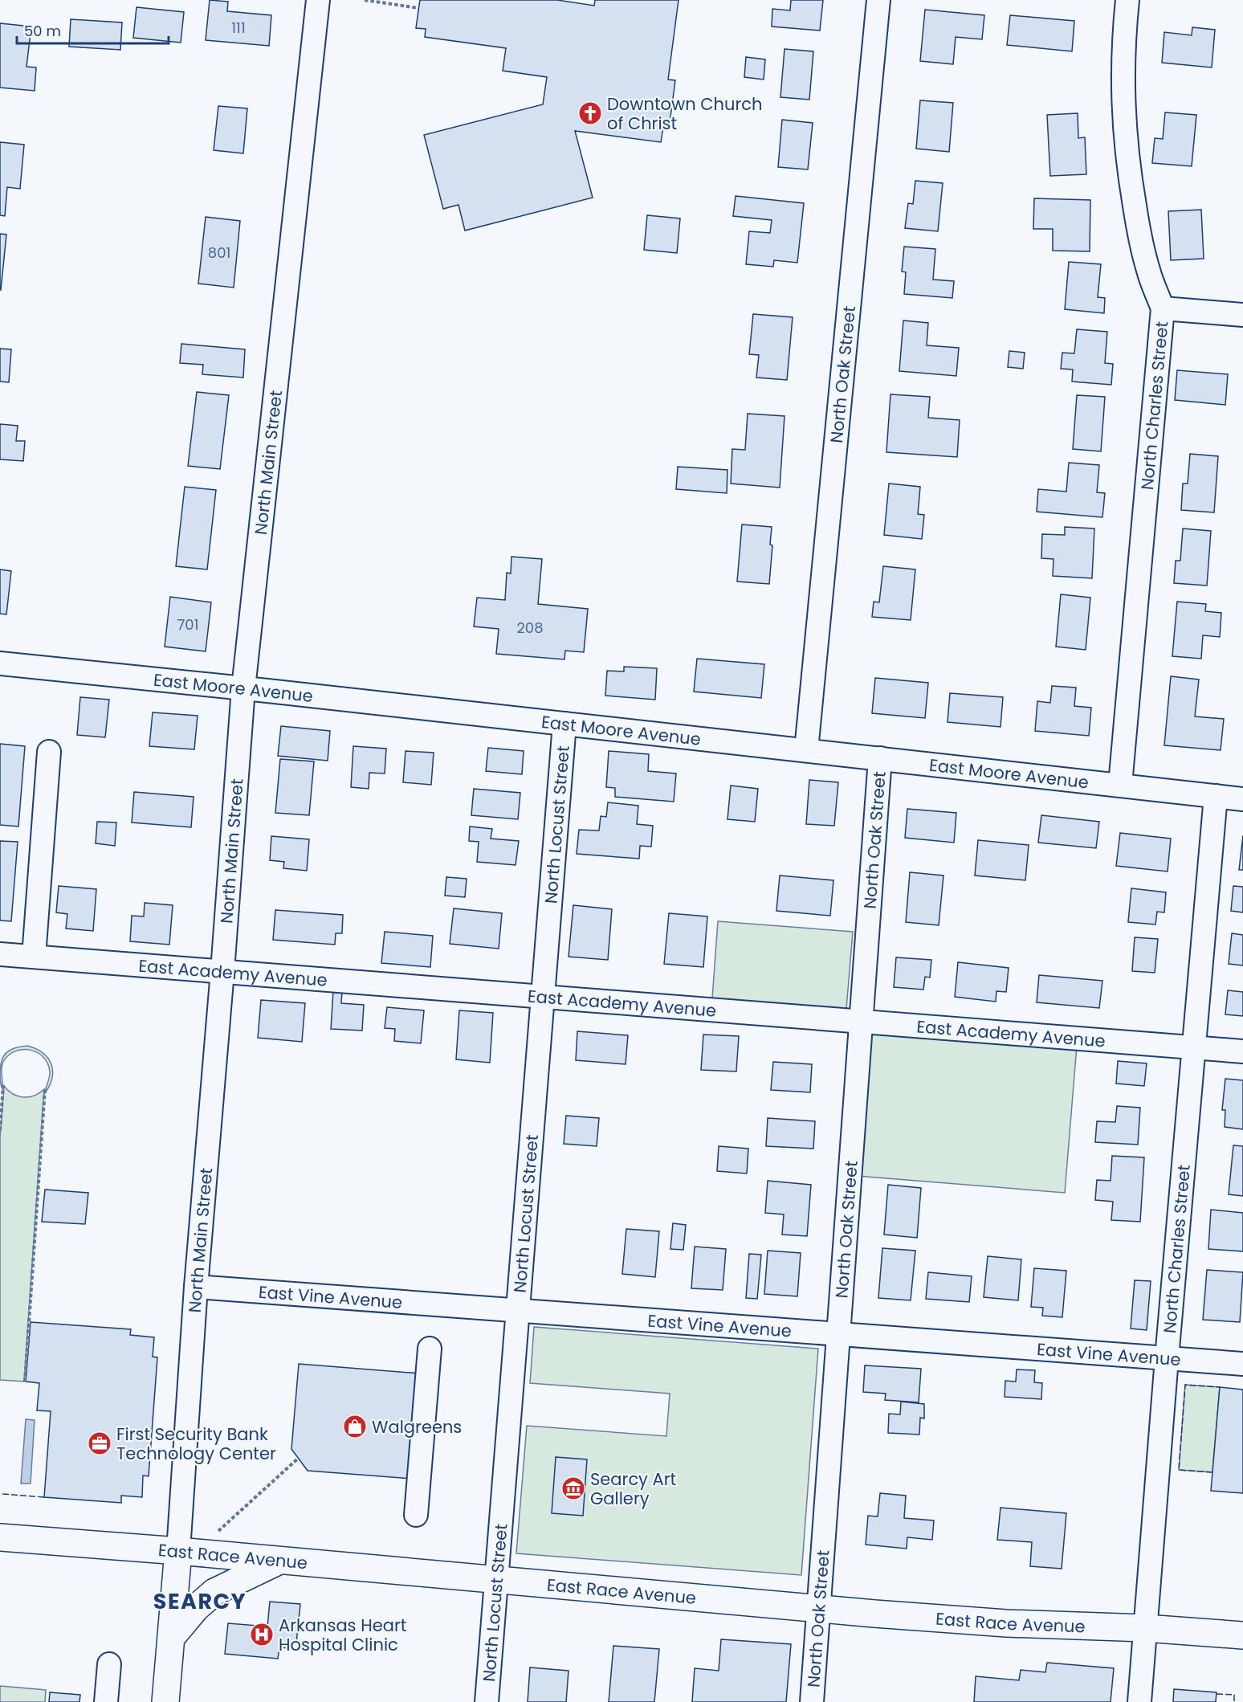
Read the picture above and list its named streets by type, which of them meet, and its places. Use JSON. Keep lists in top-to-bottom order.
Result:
{
  "streets": {
    "main road": ["North Main Street", "East Race Avenue"],
    "street": [
      "North Oak Street",
      "North Charles Street",
      "East Moore Avenue",
      "North Locust Street",
      "East Academy Avenue",
      "East Vine Avenue"
    ]
  },
  "crossings": [
    ["North Oak Street", "East Moore Avenue"],
    ["North Oak Street", "East Academy Avenue"],
    ["North Oak Street", "East Vine Avenue"],
    ["North Oak Street", "East Race Avenue"],
    ["North Charles Street", "East Moore Avenue"],
    ["North Charles Street", "East Academy Avenue"],
    ["North Charles Street", "East Vine Avenue"],
    ["North Charles Street", "East Race Avenue"],
    ["North Main Street", "East Moore Avenue"],
    ["North Main Street", "East Academy Avenue"],
    ["North Main Street", "East Vine Avenue"],
    ["North Main Street", "East Race Avenue"],
    ["East Moore Avenue", "North Locust Street"],
    ["North Locust Street", "East Academy Avenue"],
    ["North Locust Street", "East Vine Avenue"],
    ["North Locust Street", "East Race Avenue"]
  ],
  "districts": ["SEARCY"],
  "places": {
    "church": ["Downtown Church of Christ"],
    "shop": ["Walgreens"],
    "office": ["First Security Bank Technology Center"],
    "museum": ["Searcy Art Gallery"],
    "hospital": ["Arkansas Heart Hospital Clinic"]
  },
  "house_numbers": [
    "111",
    "801",
    "701",
    "208"
  ],
  "scale_bar": "50 m"
}
